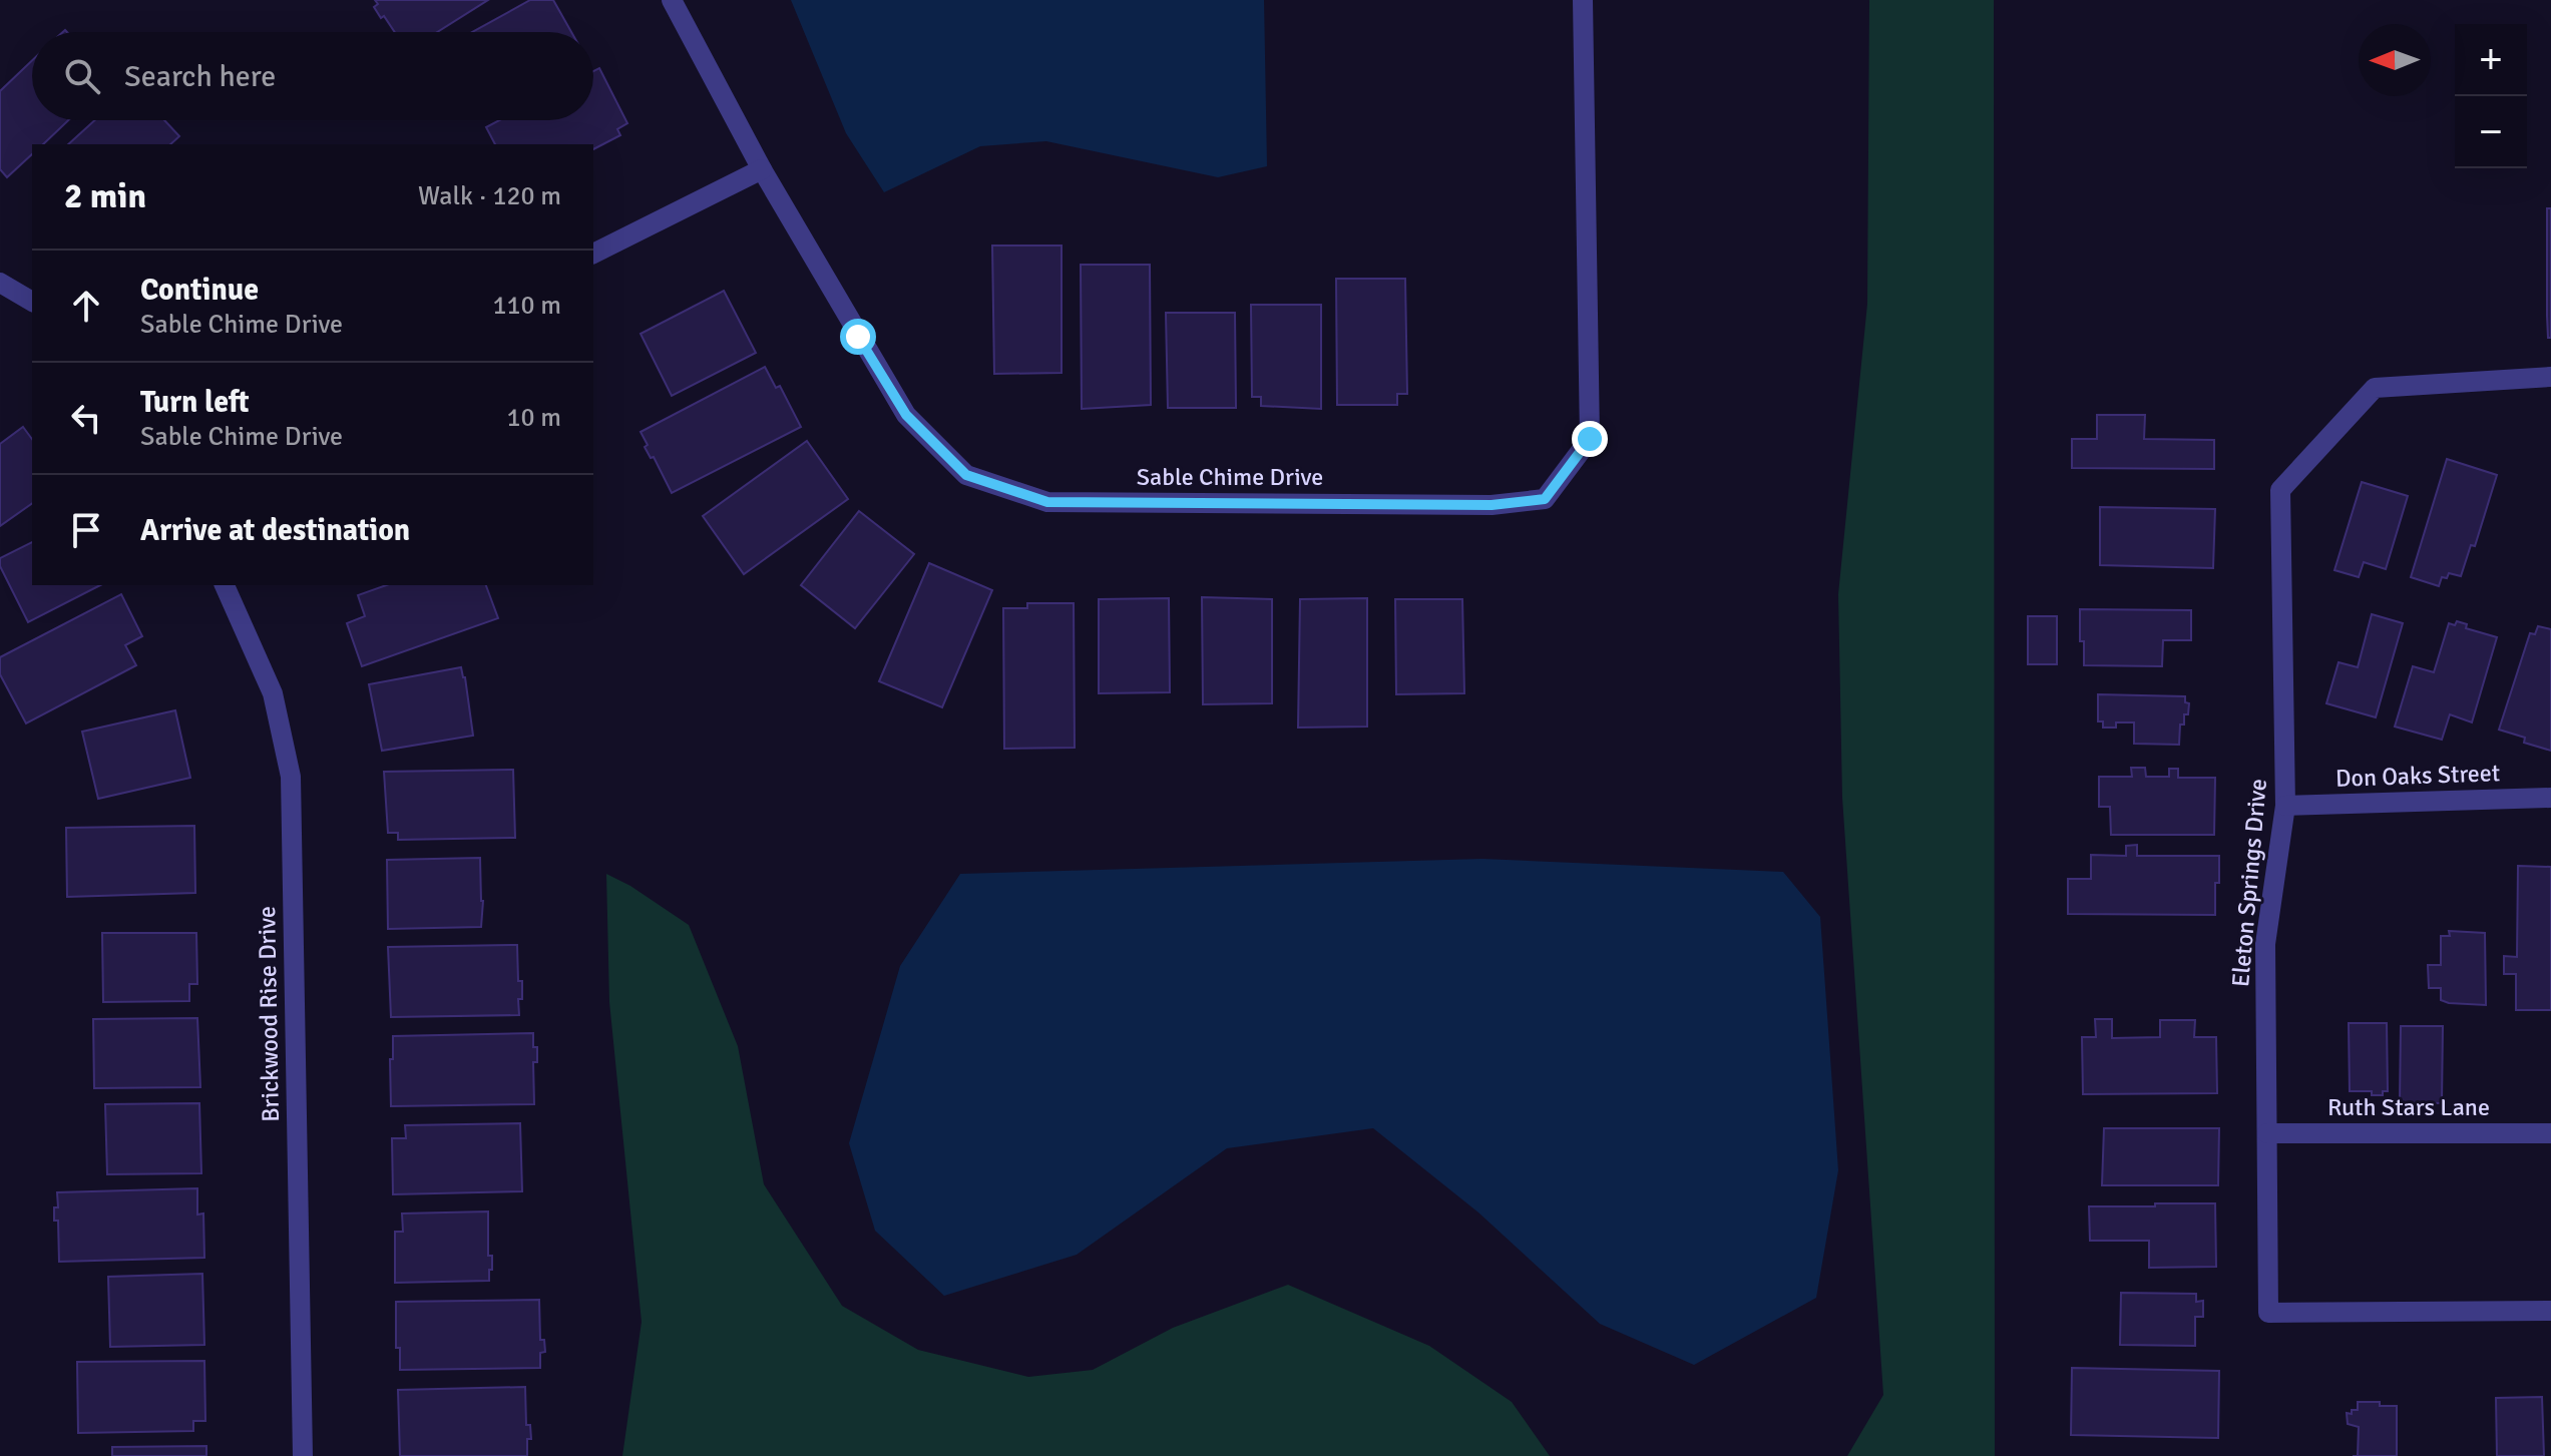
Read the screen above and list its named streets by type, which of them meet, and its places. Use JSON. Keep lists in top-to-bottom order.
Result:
{
  "streets": {
    "street": [
      "Sable Chime Drive",
      "Don Oaks Street",
      "Eleton Springs Drive",
      "Brickwood Rise Drive",
      "Ruth Stars Lane"
    ]
  },
  "crossings": [
    ["Don Oaks Street", "Eleton Springs Drive"],
    ["Eleton Springs Drive", "Ruth Stars Lane"]
  ],
  "north": "left",
  "page": {
    "map_buttons": ["+", "−"],
    "search": "Search here",
    "heading": ["2 min", "Walk · 120 m"],
    "list": [
      ["Continue", "Sable Chime Drive", "110 m"],
      ["Turn left", "Sable Chime Drive", "10 m"],
      "Arrive at destination"
    ]
  }
}
